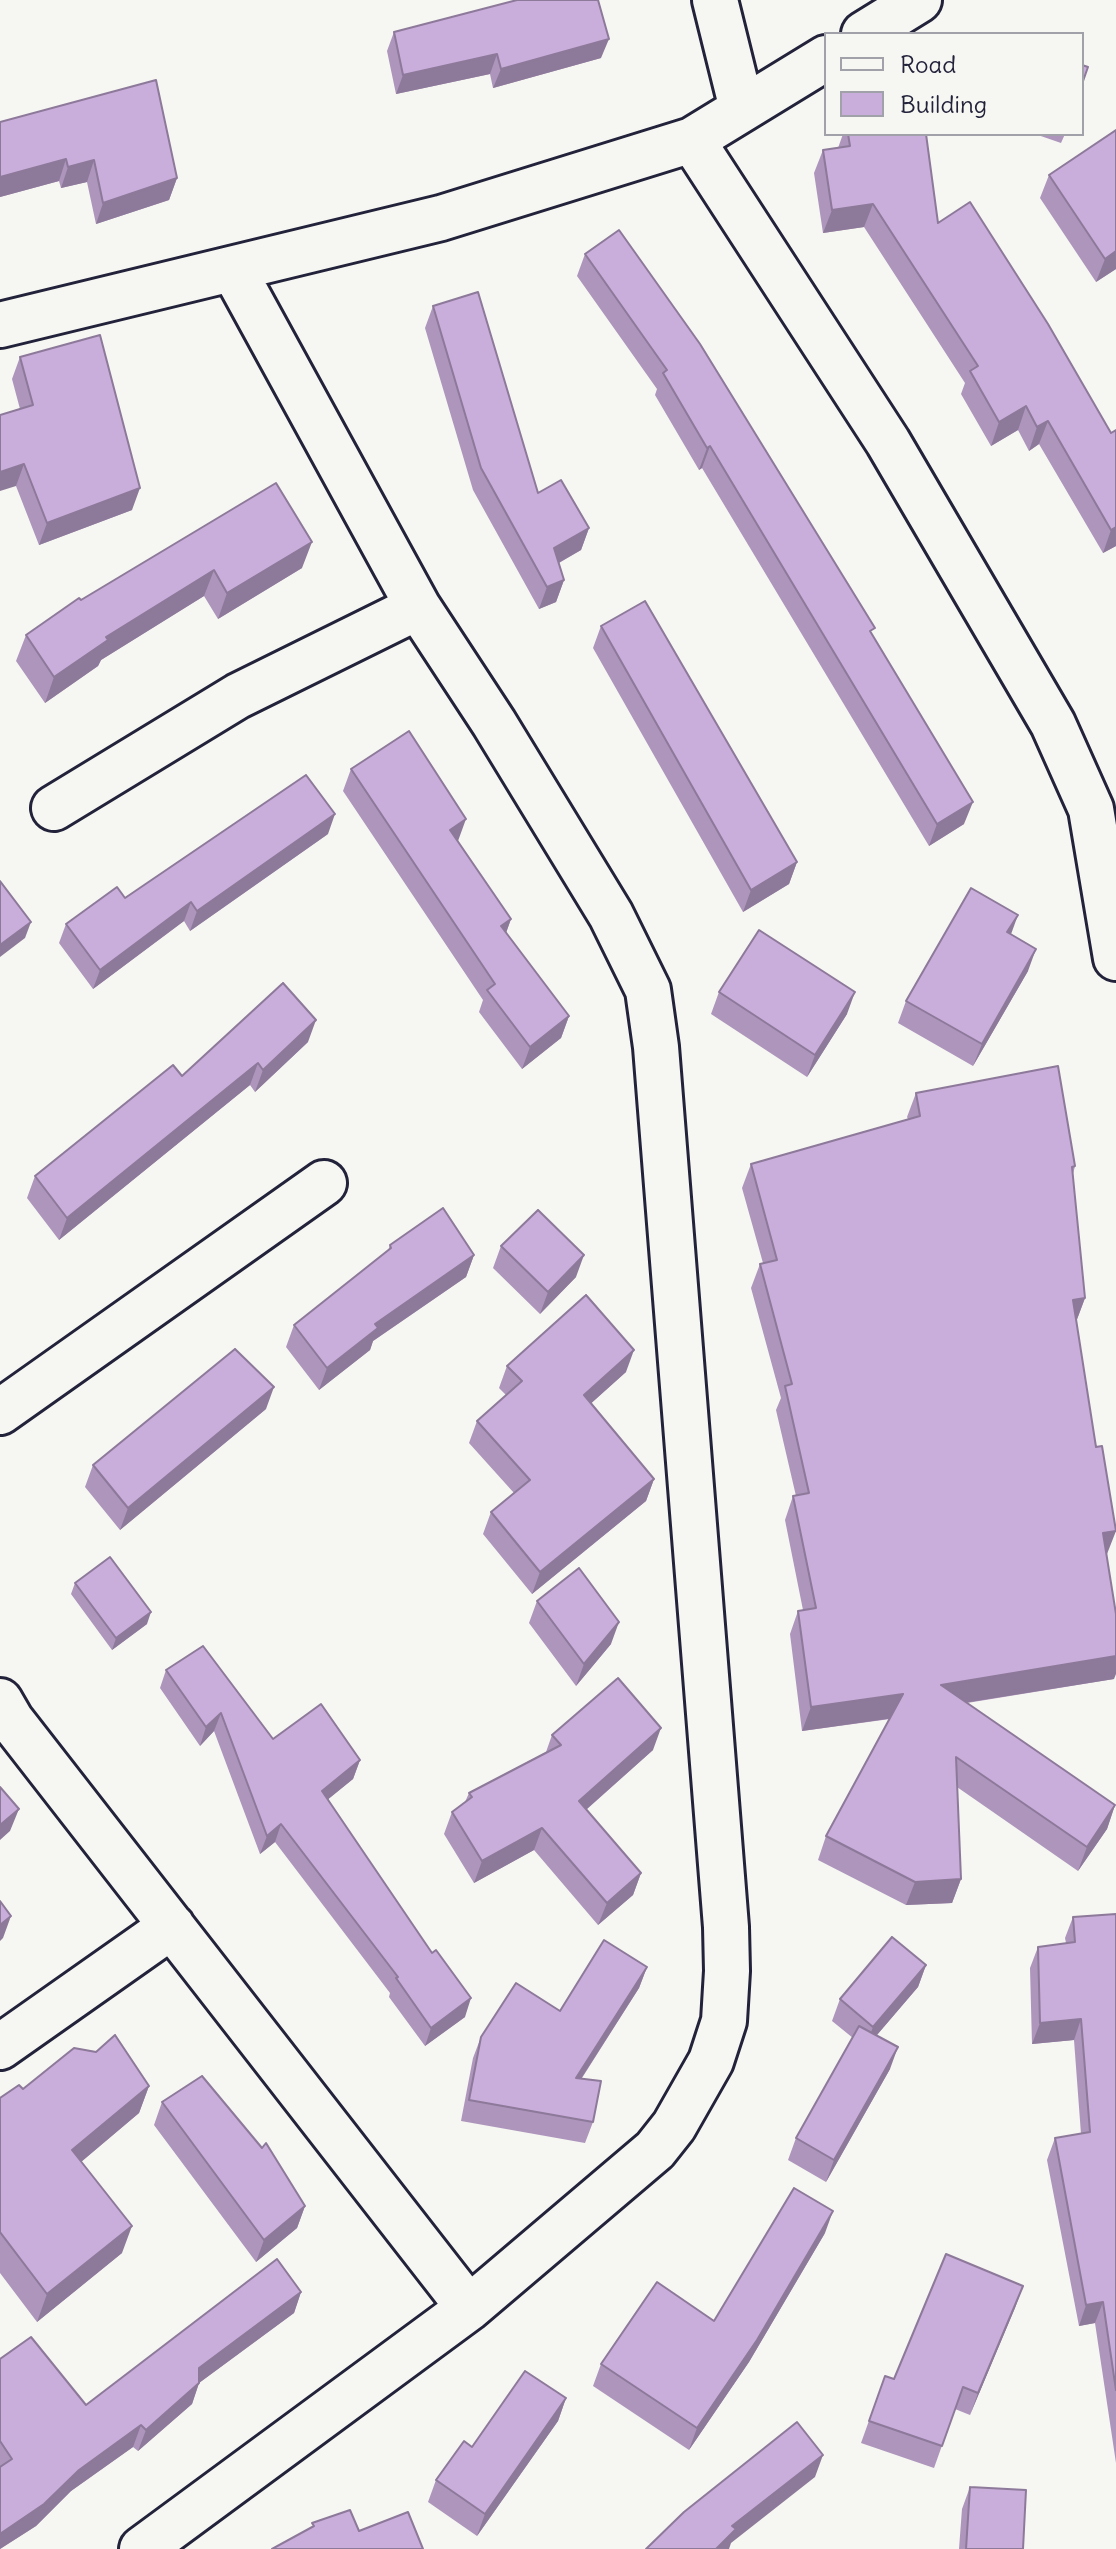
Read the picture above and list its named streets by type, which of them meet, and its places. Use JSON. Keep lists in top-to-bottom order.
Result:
{
  "legend": ["Road", "Building"]
}
